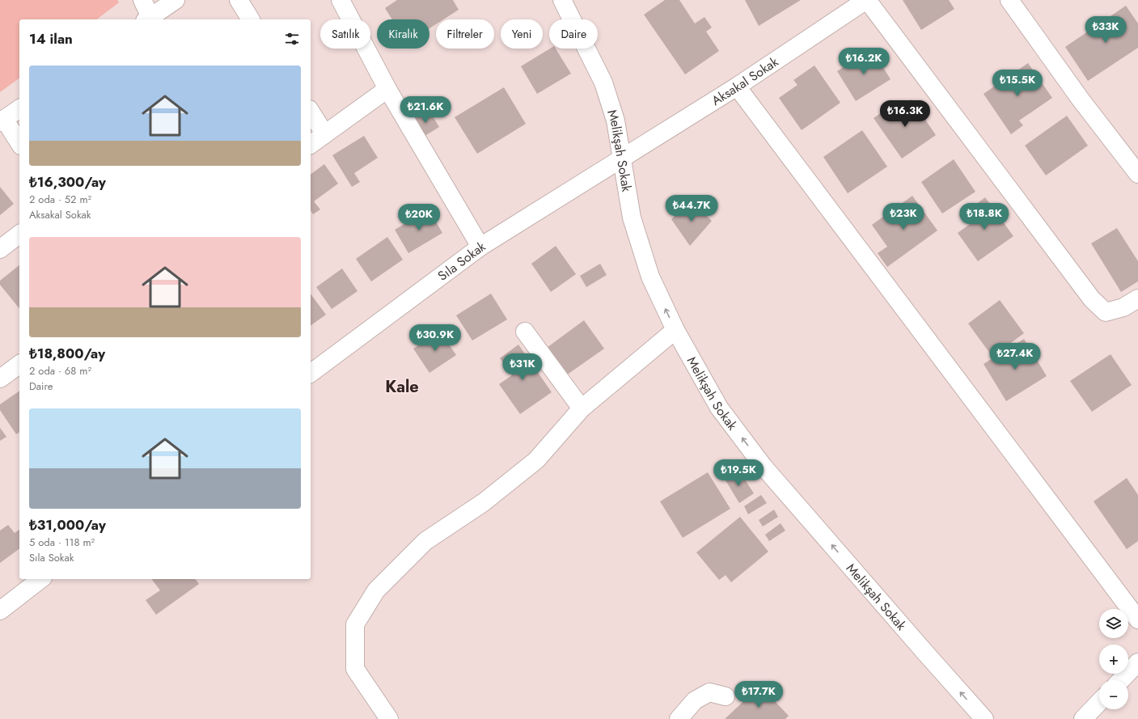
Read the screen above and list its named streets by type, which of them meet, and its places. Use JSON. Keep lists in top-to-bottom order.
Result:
{
  "streets": {
    "street": ["Aksakal Sokak", "Melikşah Sokak", "Sıla Sokak"]
  },
  "crossings": [
    ["Aksakal Sokak", "Melikşah Sokak"],
    ["Aksakal Sokak", "Sıla Sokak"],
    ["Melikşah Sokak", "Sıla Sokak"]
  ],
  "one_way": ["Melikşah Sokak"],
  "districts": ["Kale"],
  "page": {
    "price": [
      "₺33K",
      "₺16.2K",
      "₺15.5K",
      "₺21.6K",
      "₺16.3K",
      "₺44.7K",
      "₺23K",
      "₺18.8K",
      "₺20K",
      "₺30.9K",
      "₺27.4K",
      "₺31K",
      "₺19.5K",
      "₺17.7K"
    ],
    "chip": [
      "Satılık",
      "Kiralık",
      "Filtreler",
      "Yeni",
      "Daire"
    ],
    "heading": "14 ilan",
    "list": [
      {
        "name": "₺16,300/ay",
        "note": "2 oda · 52 m² · Aksakal Sokak"
      },
      {
        "name": "₺18,800/ay",
        "note": "2 oda · 68 m² · Daire"
      },
      {
        "name": "₺31,000/ay",
        "note": "5 oda · 118 m² · Sıla Sokak"
      }
    ],
    "map_buttons": ["+", "−"]
  }
}
